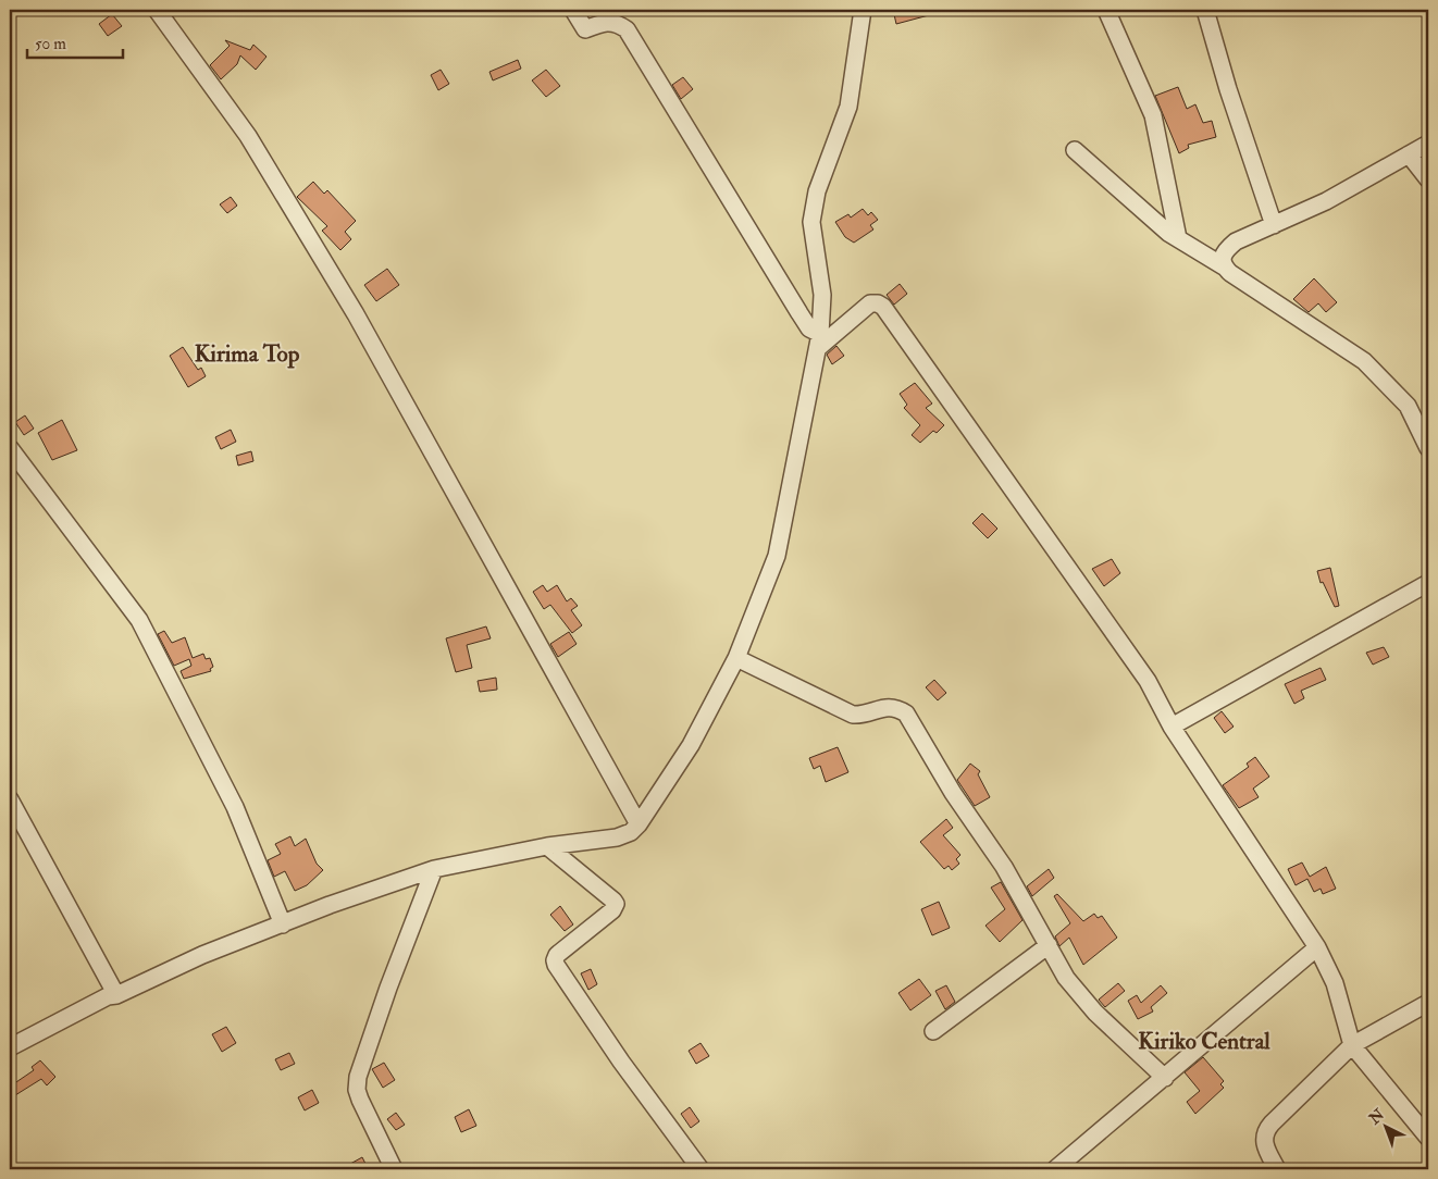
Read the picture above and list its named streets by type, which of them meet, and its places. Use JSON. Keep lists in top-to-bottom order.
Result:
{
  "districts": ["Kirima Top", "Kiriko Central"],
  "scale_bar": "50 m",
  "north": "top left"
}
